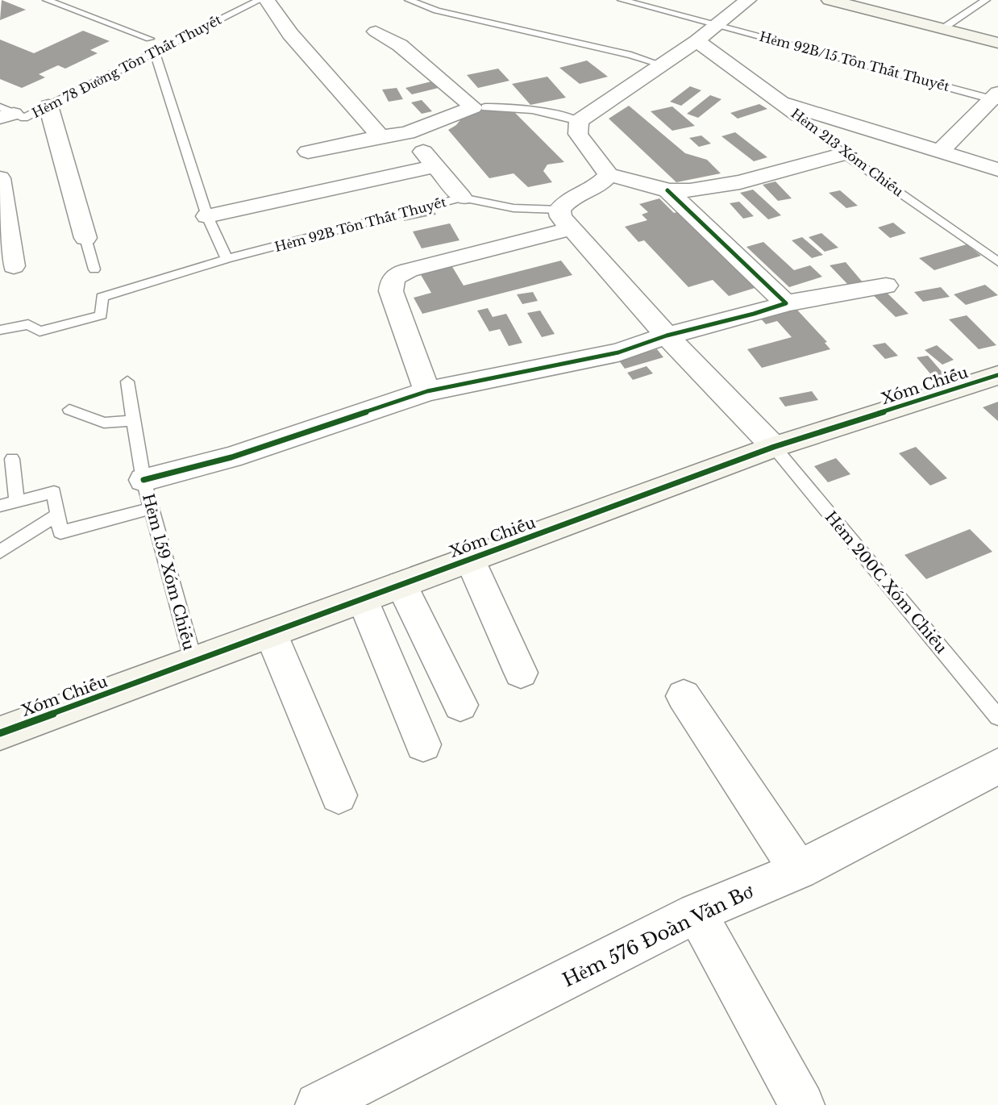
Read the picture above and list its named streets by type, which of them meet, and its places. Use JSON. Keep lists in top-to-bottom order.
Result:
{
  "streets": {
    "street": ["Hẻm 213 Xóm Chiếu", "Xóm Chiếu", "Hẻm 576 Đoàn Văn Bơ"],
    "lane": [
      "Hẻm 92B/15 Tôn Thất Thuyết",
      "Hẻm 78 Đường Tôn Thất Thuyết",
      "Hẻm 92B Tôn Thất Thuyết",
      "Hẻm 159 Xóm Chiếu",
      "Hẻm 200C Xóm Chiếu"
    ]
  },
  "crossings": [
    ["Xóm Chiếu", "Hẻm 159 Xóm Chiếu"],
    ["Xóm Chiếu", "Hẻm 200C Xóm Chiếu"]
  ]
}
